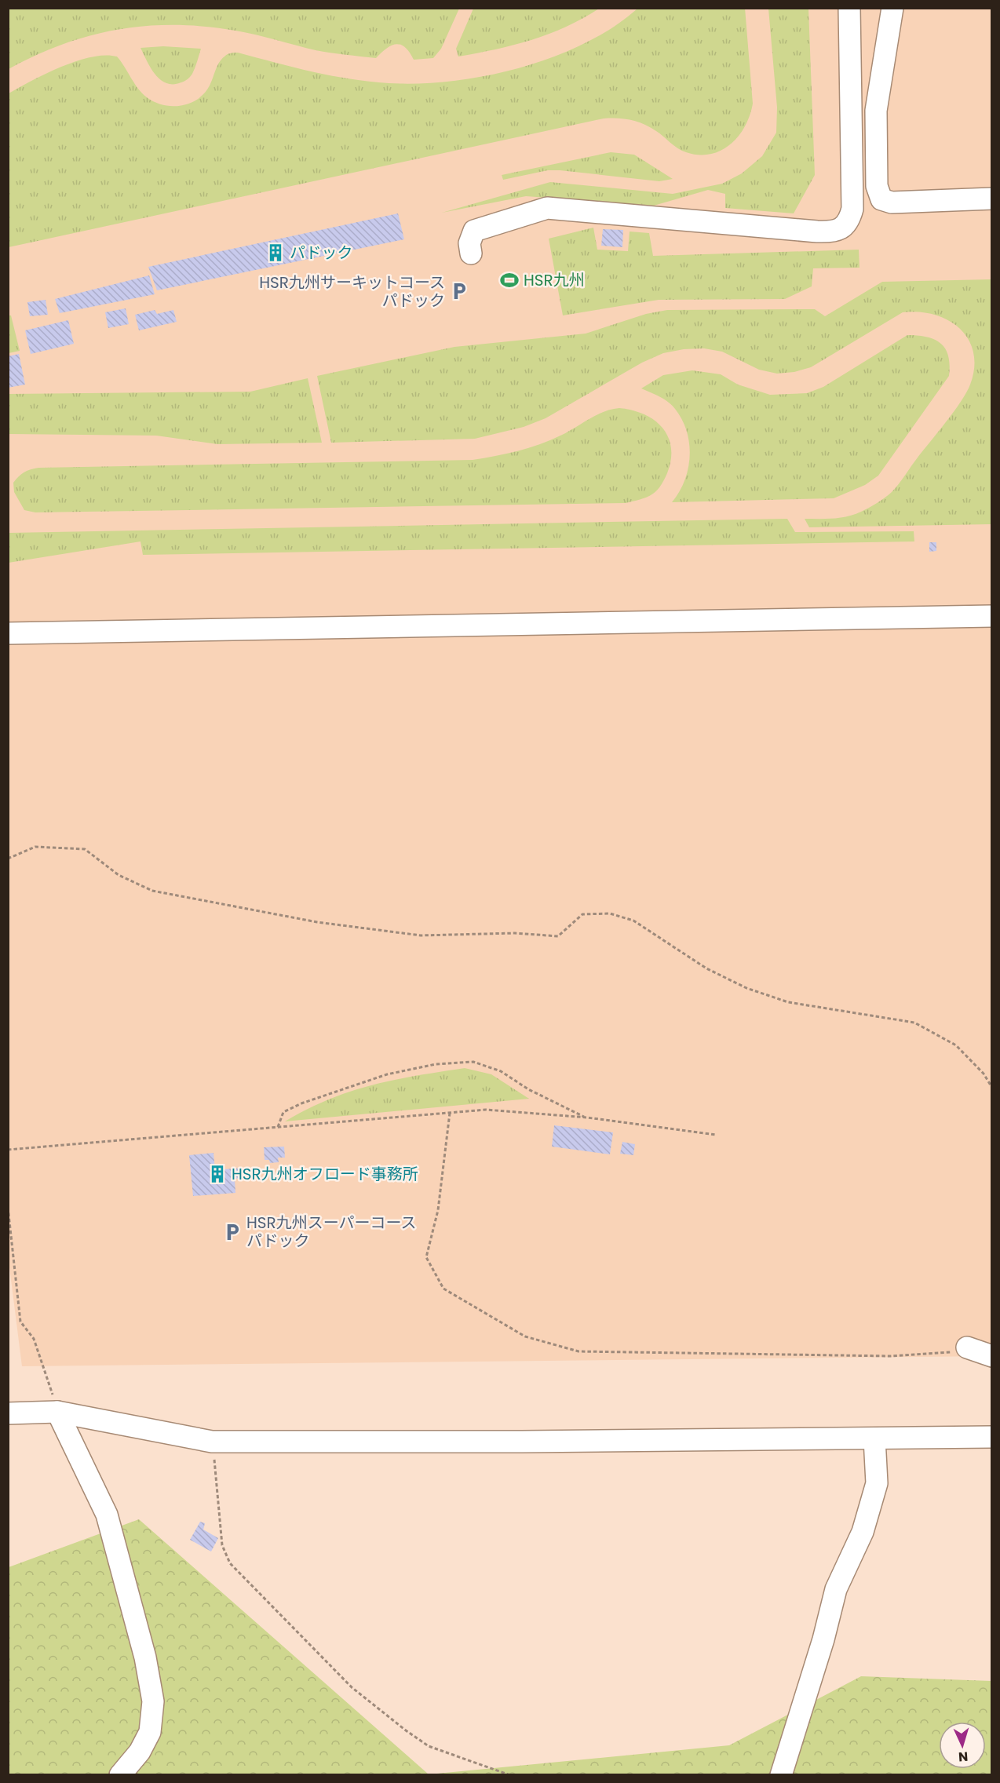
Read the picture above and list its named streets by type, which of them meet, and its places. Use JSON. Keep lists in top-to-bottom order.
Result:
{
  "places": {
    "building": ["パドック", "HSR九州オフロード事務所"],
    "sports": ["HSR九州"],
    "parking": ["HSR九州サーキットコース パドック", "HSR九州スーパーコース パドック"]
  },
  "north": "bottom"
}
